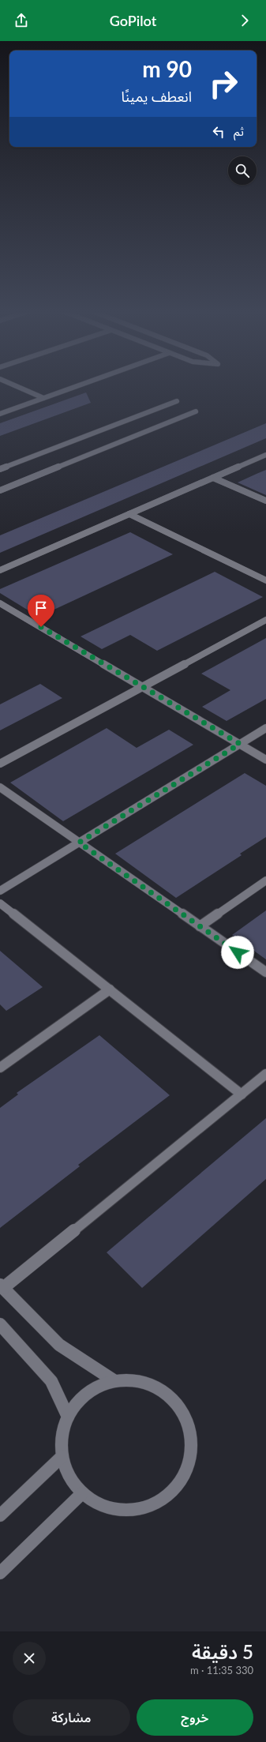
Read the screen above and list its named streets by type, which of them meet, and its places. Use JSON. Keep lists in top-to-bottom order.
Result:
{
  "page": {
    "header": "GoPilot",
    "turn": ["90 m", "انعطف يمينًا"],
    "then": "ثم",
    "heading": ["5 دقيقة", "330 m · 11:35"],
    "buttons": ["خروج", "مشاركة"]
  }
}
